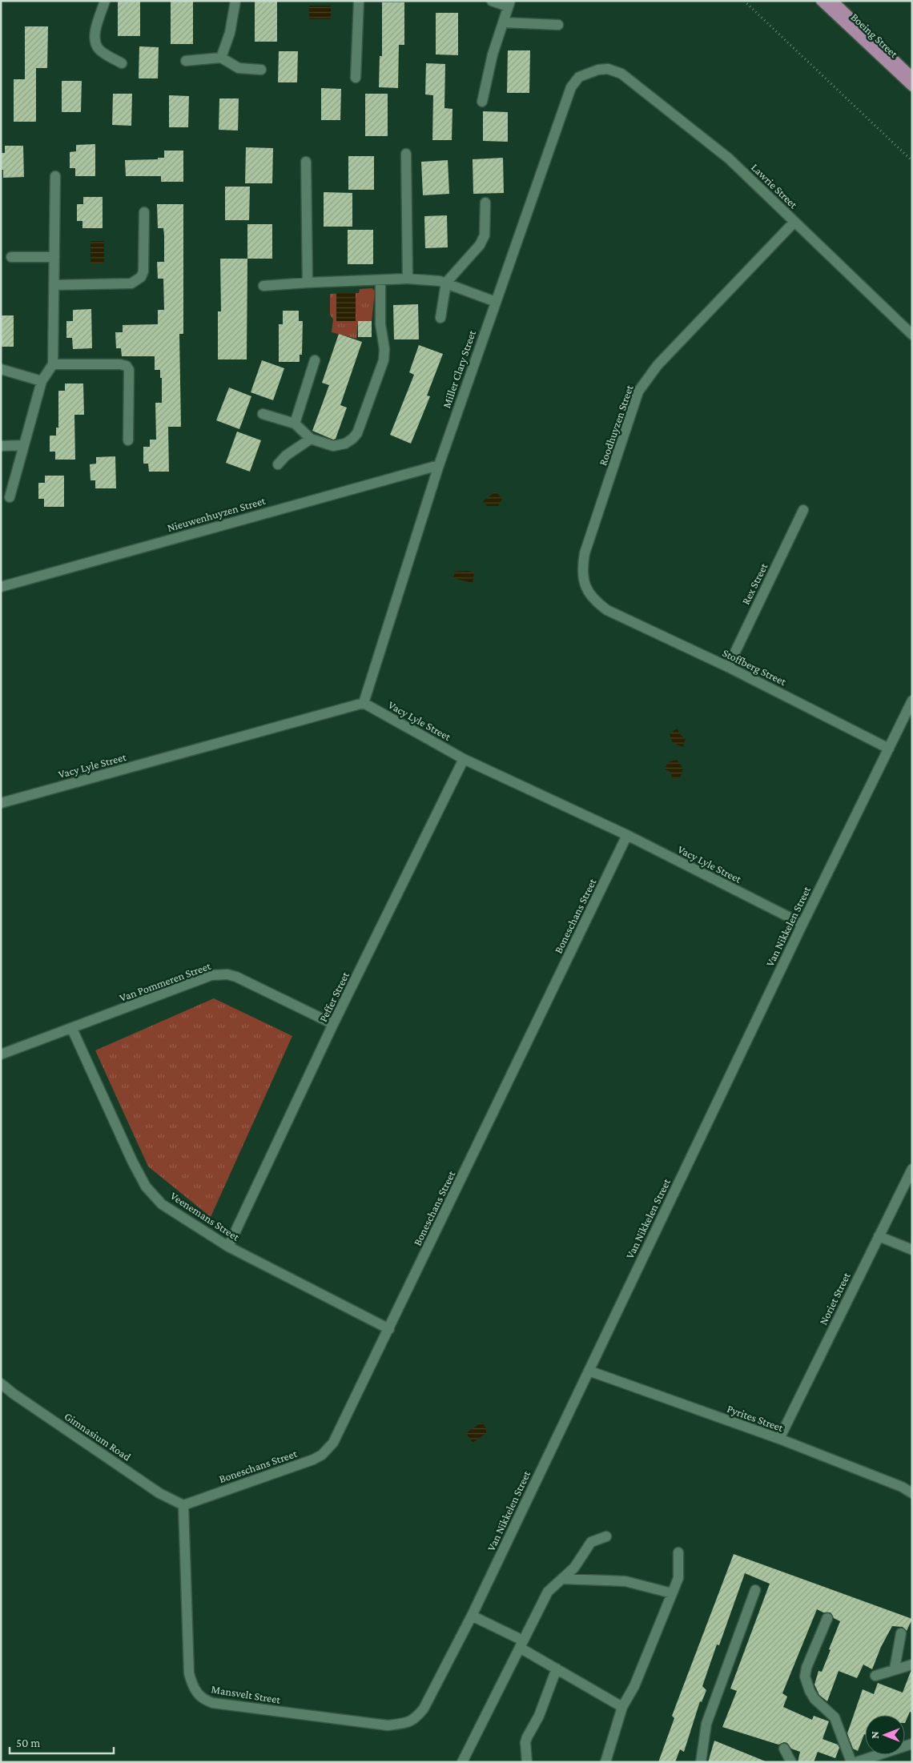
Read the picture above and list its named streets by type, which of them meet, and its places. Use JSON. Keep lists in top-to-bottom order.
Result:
{
  "streets": {
    "main road": ["Boeing Street"],
    "street": [
      "Lawrie Street",
      "Miller Clary Street",
      "Roodhuyzen Street",
      "Nieuwenhuyzen Street",
      "Rex Street",
      "Stoffberg Street",
      "Vacy Lyle Street",
      "Boneschans Street",
      "Van Nikkelen Street",
      "Van Pommeren Street",
      "Peffer Street",
      "Veenemans Street",
      "Noriet Street",
      "Pyrites Street",
      "Gimnasium Road",
      "Mansvelt Street"
    ]
  },
  "crossings": [
    ["Lawrie Street", "Miller Clary Street"],
    ["Lawrie Street", "Roodhuyzen Street"],
    ["Miller Clary Street", "Nieuwenhuyzen Street"],
    ["Miller Clary Street", "Vacy Lyle Street"],
    ["Roodhuyzen Street", "Stoffberg Street"],
    ["Rex Street", "Stoffberg Street"],
    ["Stoffberg Street", "Van Nikkelen Street"],
    ["Vacy Lyle Street", "Boneschans Street"],
    ["Vacy Lyle Street", "Van Nikkelen Street"],
    ["Vacy Lyle Street", "Peffer Street"],
    ["Boneschans Street", "Veenemans Street"],
    ["Boneschans Street", "Gimnasium Road"],
    ["Boneschans Street", "Mansvelt Street"],
    ["Van Nikkelen Street", "Pyrites Street"],
    ["Van Nikkelen Street", "Mansvelt Street"],
    ["Van Pommeren Street", "Peffer Street"],
    ["Van Pommeren Street", "Veenemans Street"],
    ["Peffer Street", "Veenemans Street"],
    ["Noriet Street", "Pyrites Street"],
    ["Gimnasium Road", "Mansvelt Street"]
  ],
  "scale_bar": "50 m",
  "north": "left"
}
